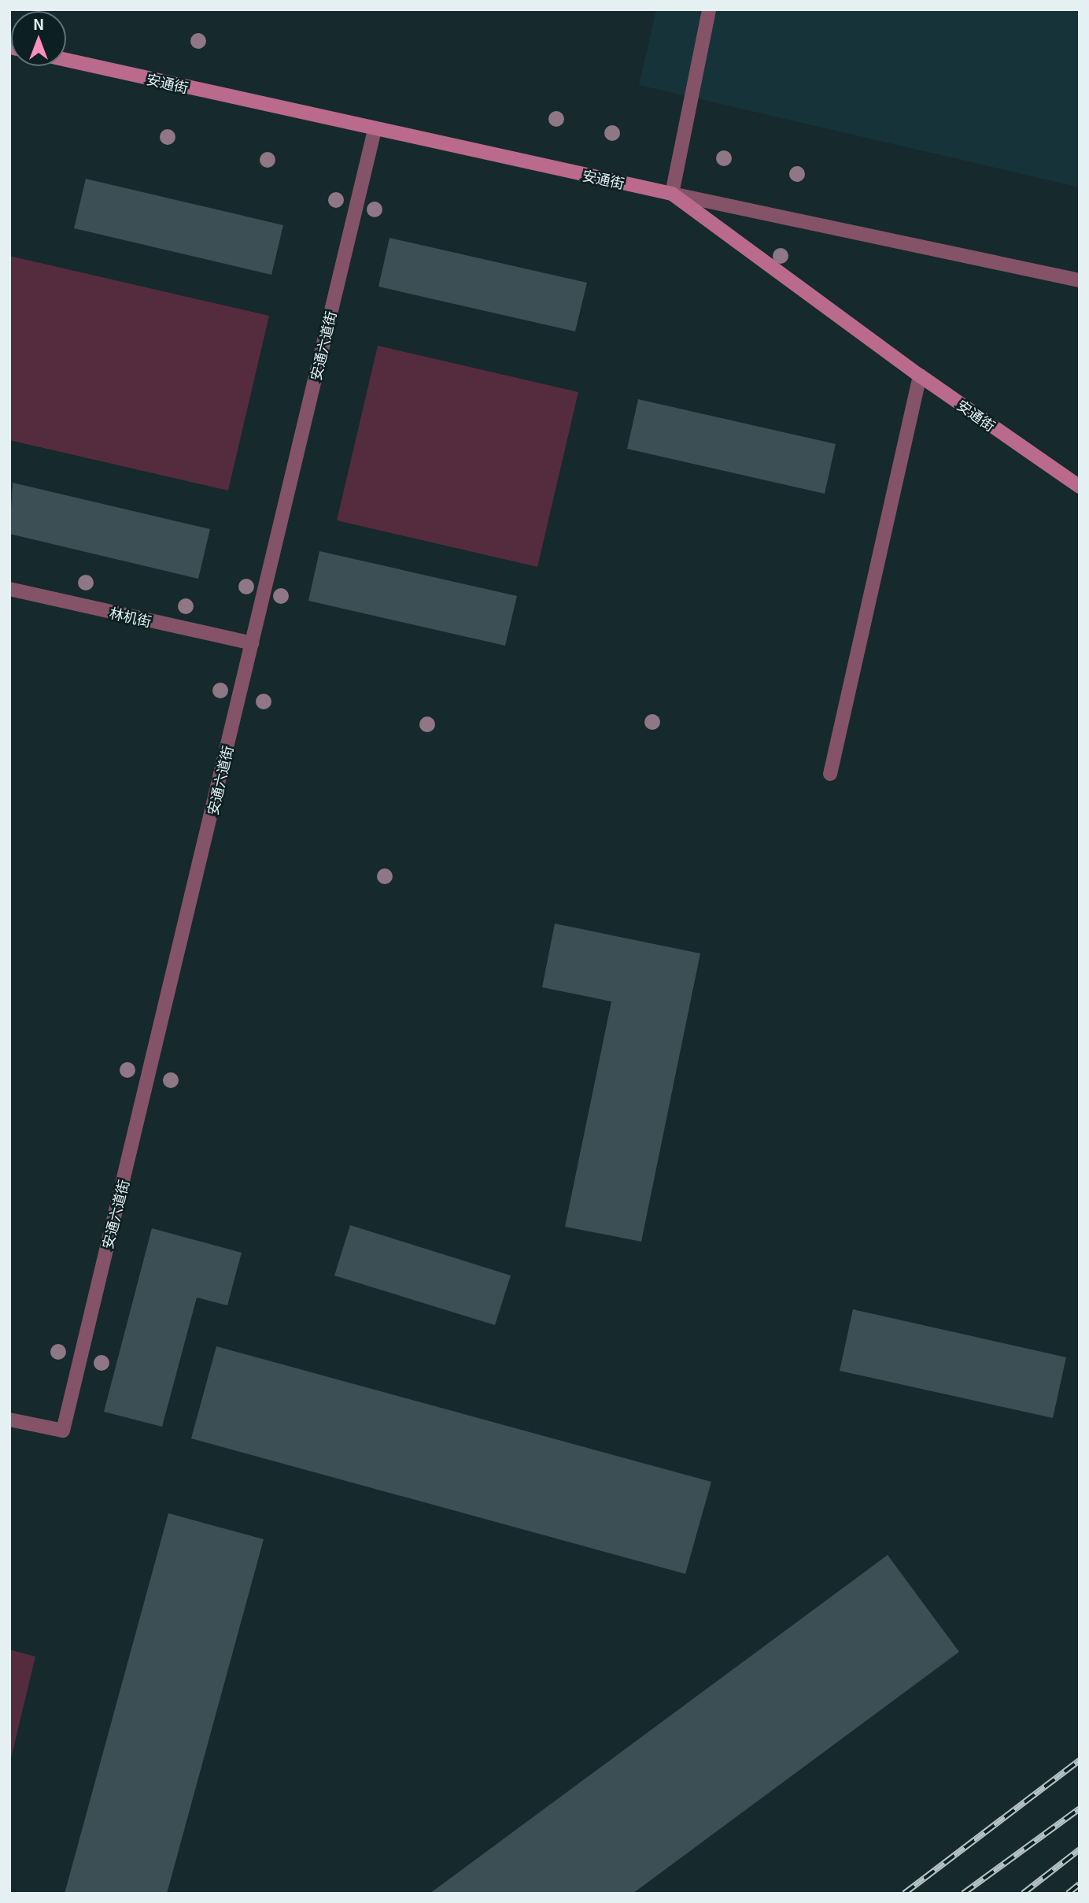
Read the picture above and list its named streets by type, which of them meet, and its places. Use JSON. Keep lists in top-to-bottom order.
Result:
{
  "streets": {
    "main road": ["安通街"],
    "street": ["安通六道街", "林机街"]
  },
  "crossings": [
    ["安通街", "安通六道街"],
    ["安通六道街", "林机街"]
  ],
  "north": "top"
}
